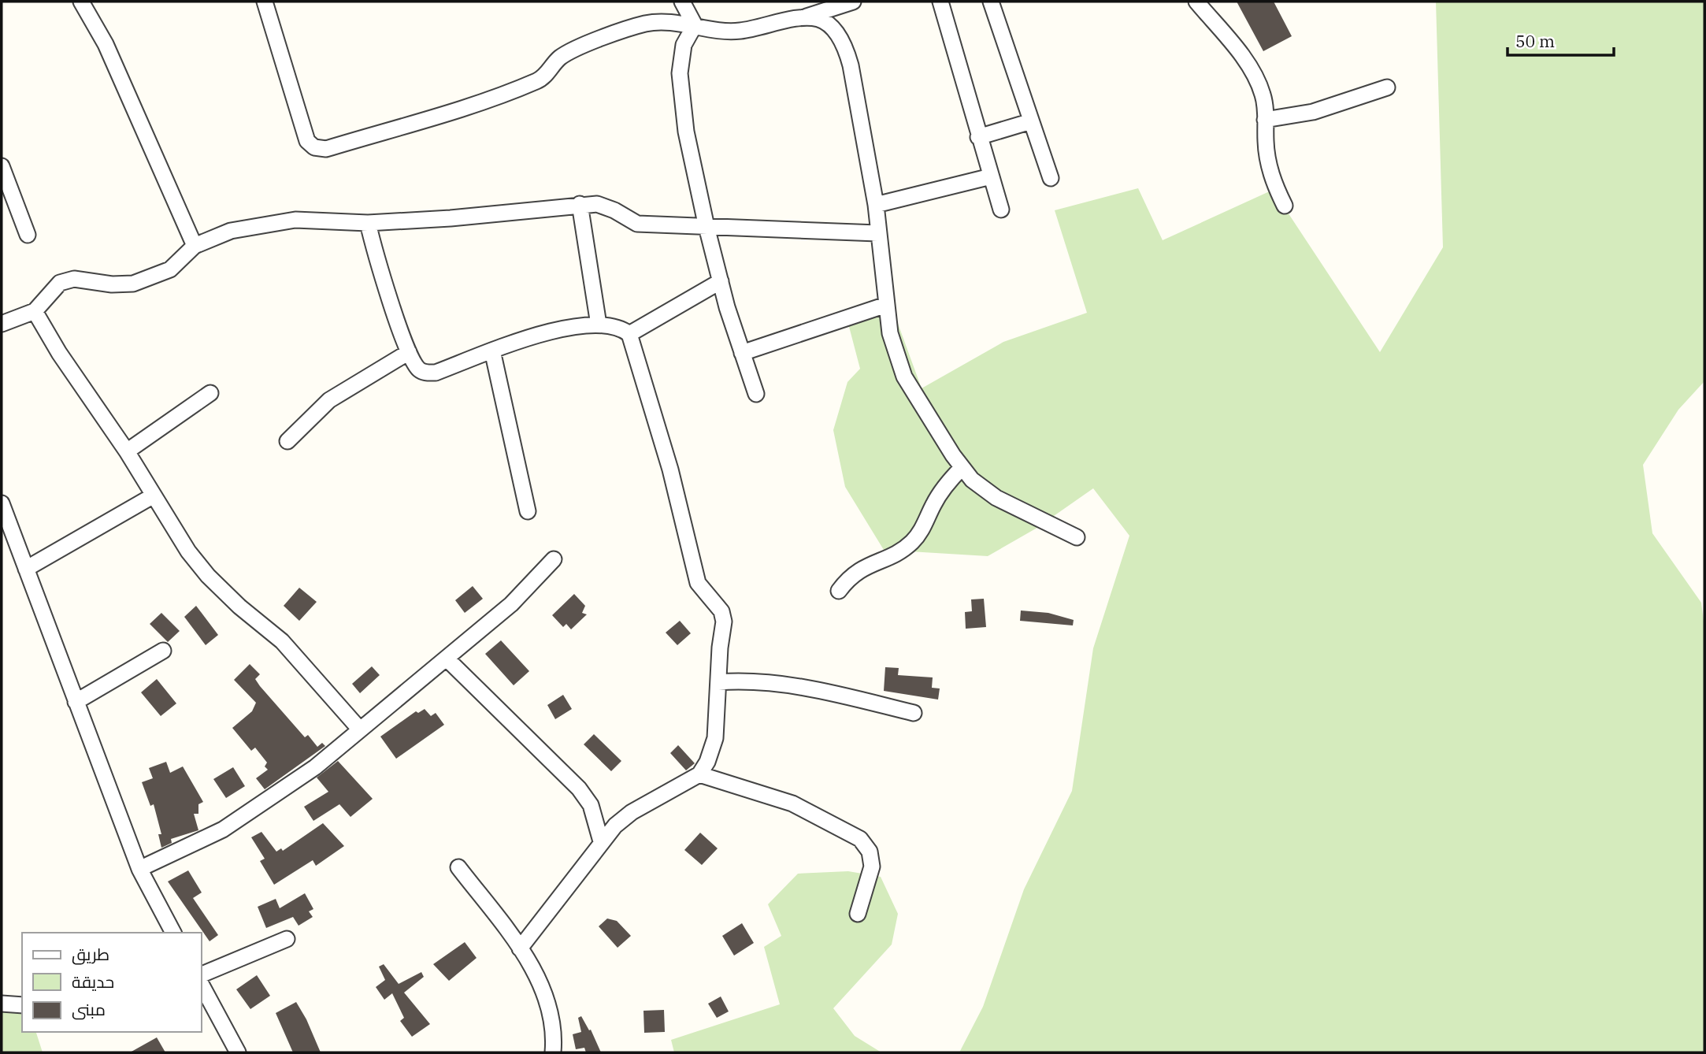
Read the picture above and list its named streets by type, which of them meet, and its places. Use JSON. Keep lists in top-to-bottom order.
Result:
{
  "legend": ["طريق", "حديقة", "مبنى"],
  "scale_bar": "50 m"
}
